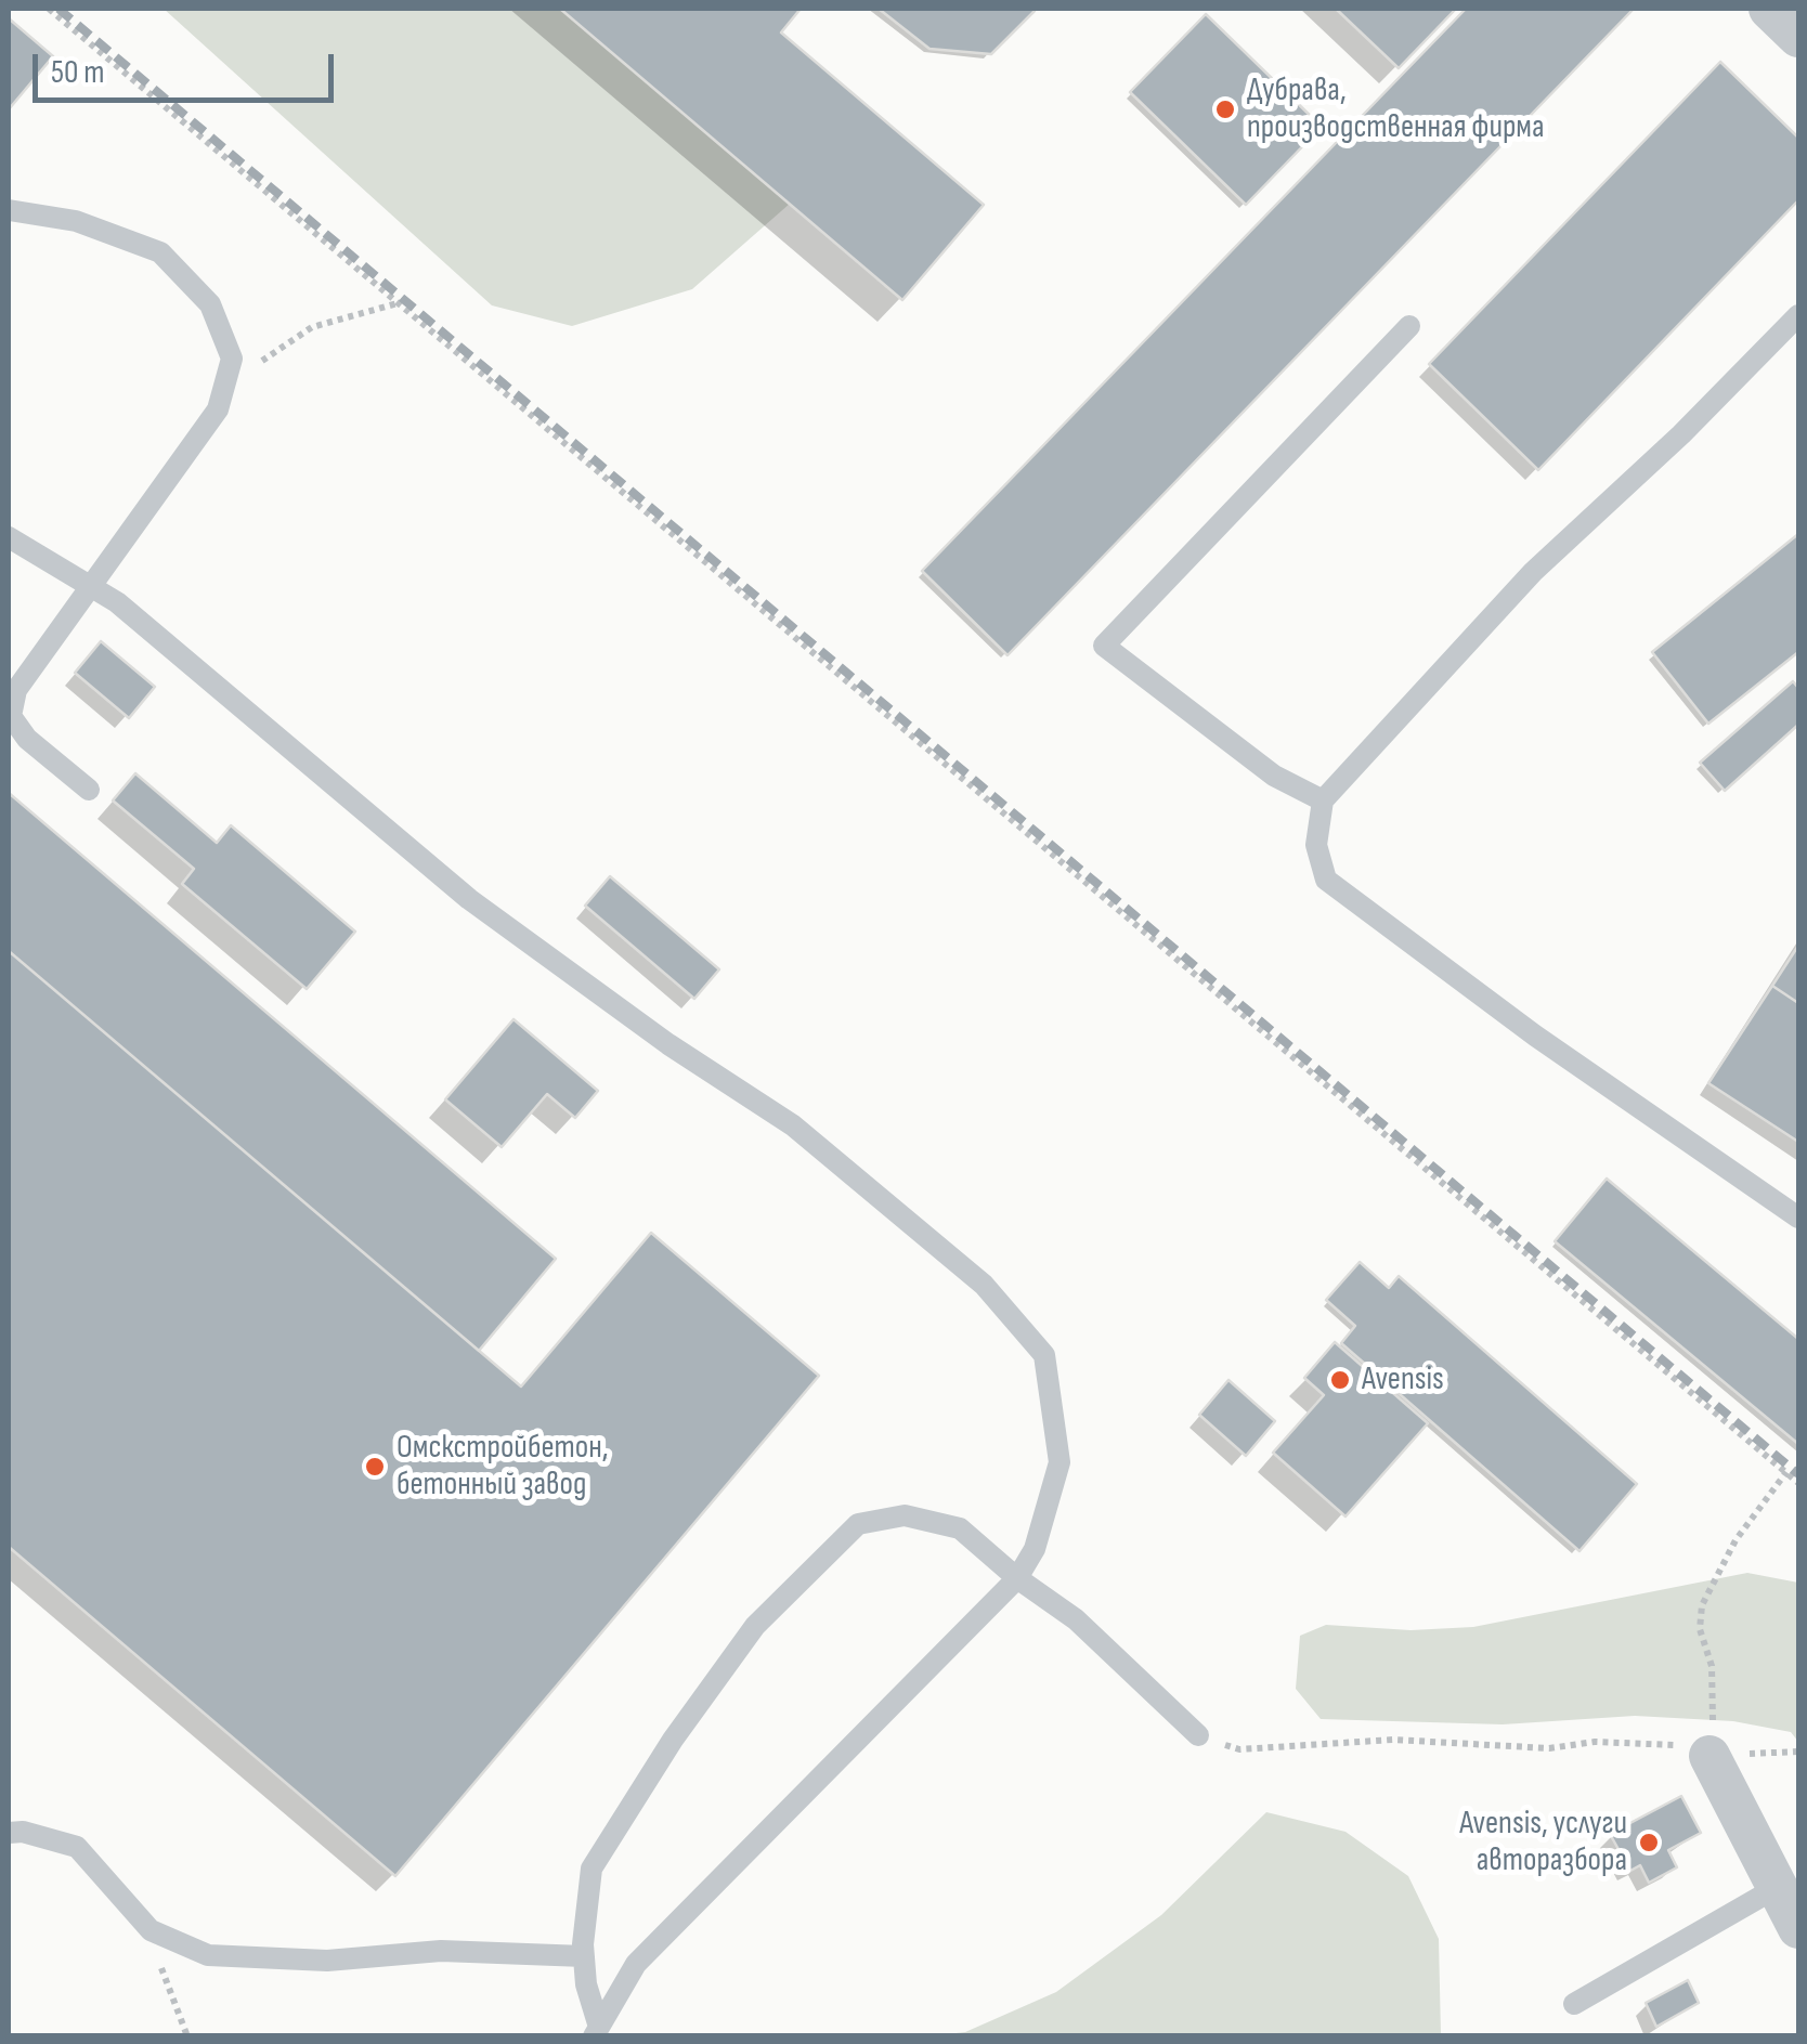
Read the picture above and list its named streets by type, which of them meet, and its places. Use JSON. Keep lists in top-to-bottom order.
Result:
{
  "places": [
    "Дубрава, производственная фирма",
    "Avensis",
    "Омскстройбетон, бетонный завод",
    "Avensis, услуги авторазбора"
  ],
  "scale_bar": "50 m"
}
